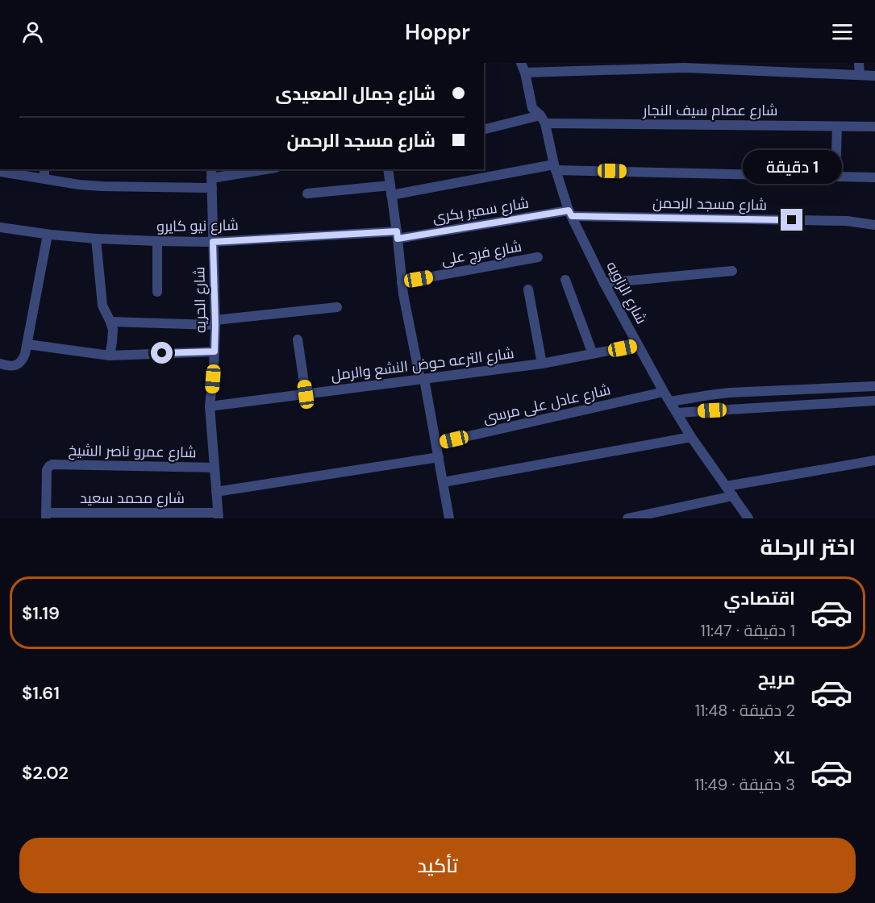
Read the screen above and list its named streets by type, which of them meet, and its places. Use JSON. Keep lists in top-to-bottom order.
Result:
{
  "streets": {
    "street": [
      "شارع عصام سيف النجار",
      "شارع مسجد الرحمن",
      "شارع سمير بكرى",
      "شارع نيو كايرو",
      "شارع فرج على",
      "شارع الزاويه",
      "شارع الحريه",
      "شارع الترعه حوض النشع والرمل",
      "شارع عادل على مرسى",
      "شارع عمرو ناصر الشيخ",
      "شارع محمد سعيد"
    ]
  },
  "crossings": [
    ["شارع عصام سيف النجار", "شارع الزاويه"],
    ["شارع مسجد الرحمن", "شارع سمير بكرى"],
    ["شارع مسجد الرحمن", "شارع الزاويه"],
    ["شارع سمير بكرى", "شارع نيو كايرو"],
    ["شارع سمير بكرى", "شارع الزاويه"],
    ["شارع نيو كايرو", "شارع الحريه"],
    ["شارع الزاويه", "شارع الترعه حوض النشع والرمل"],
    ["شارع الزاويه", "شارع عادل على مرسى"],
    ["شارع الحريه", "شارع الترعه حوض النشع والرمل"],
    ["شارع الحريه", "شارع عمرو ناصر الشيخ"],
    ["شارع الحريه", "شارع محمد سعيد"],
    ["شارع عمرو ناصر الشيخ", "شارع محمد سعيد"]
  ],
  "page": {
    "header": "Hoppr",
    "banner": ["شارع جمال الصعيدى", "شارع مسجد الرحمن"],
    "bubble": "1 دقيقة",
    "heading": "اختر الرحلة",
    "list": [
      {
        "name": "اقتصادي",
        "note": "1 دقيقة · 11:47",
        "value": "$1.19"
      },
      {
        "name": "مريح",
        "note": "2 دقيقة · 11:48",
        "value": "$1.61"
      },
      {
        "name": "XL",
        "note": "3 دقيقة · 11:49",
        "value": "$2.02"
      }
    ],
    "buttons": "تأكيد"
  }
}
